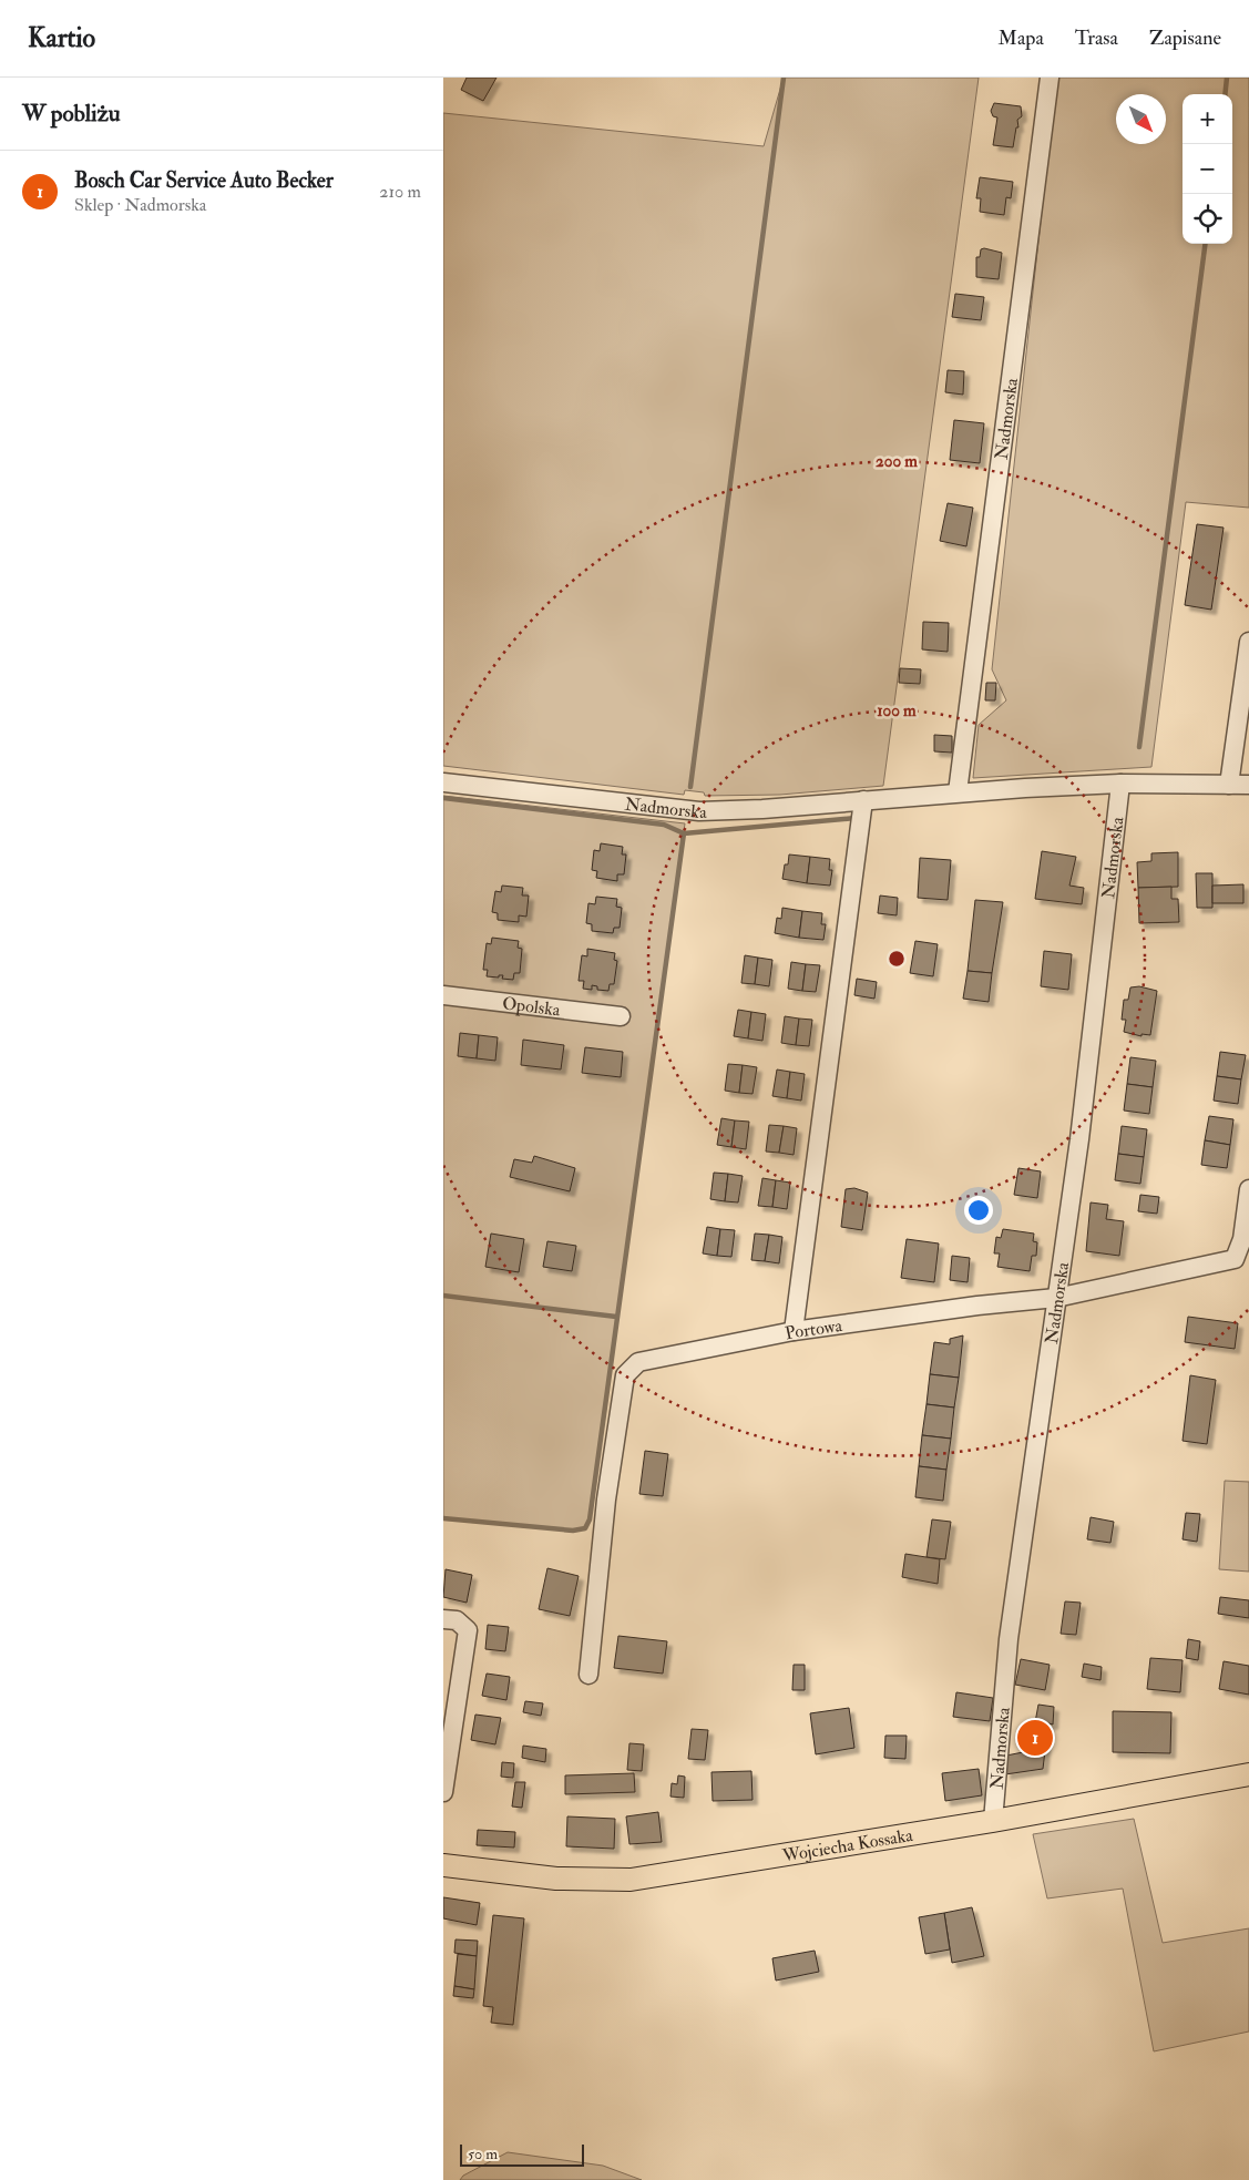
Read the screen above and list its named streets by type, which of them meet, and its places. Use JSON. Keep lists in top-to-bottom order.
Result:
{
  "streets": {
    "main road": ["Wojciecha Kossaka"],
    "street": ["Nadmorska", "Opolska", "Portowa"]
  },
  "crossings": [
    ["Nadmorska", "Portowa"],
    ["Nadmorska", "Wojciecha Kossaka"]
  ],
  "scale_bar": "50 m",
  "north": "bottom right",
  "page": {
    "header": "Kartio",
    "nav": ["Mapa", "Trasa", "Zapisane"],
    "heading": "W pobliżu",
    "map_buttons": ["+", "−"],
    "list": [
      {
        "mark": "1",
        "name": "Bosch Car Service Auto Becker",
        "note": "Sklep · Nadmorska",
        "value": "210 m"
      }
    ],
    "pins": "1",
    "scale": "50 m"
  },
  "rings": ["200 m", "100 m"]
}
